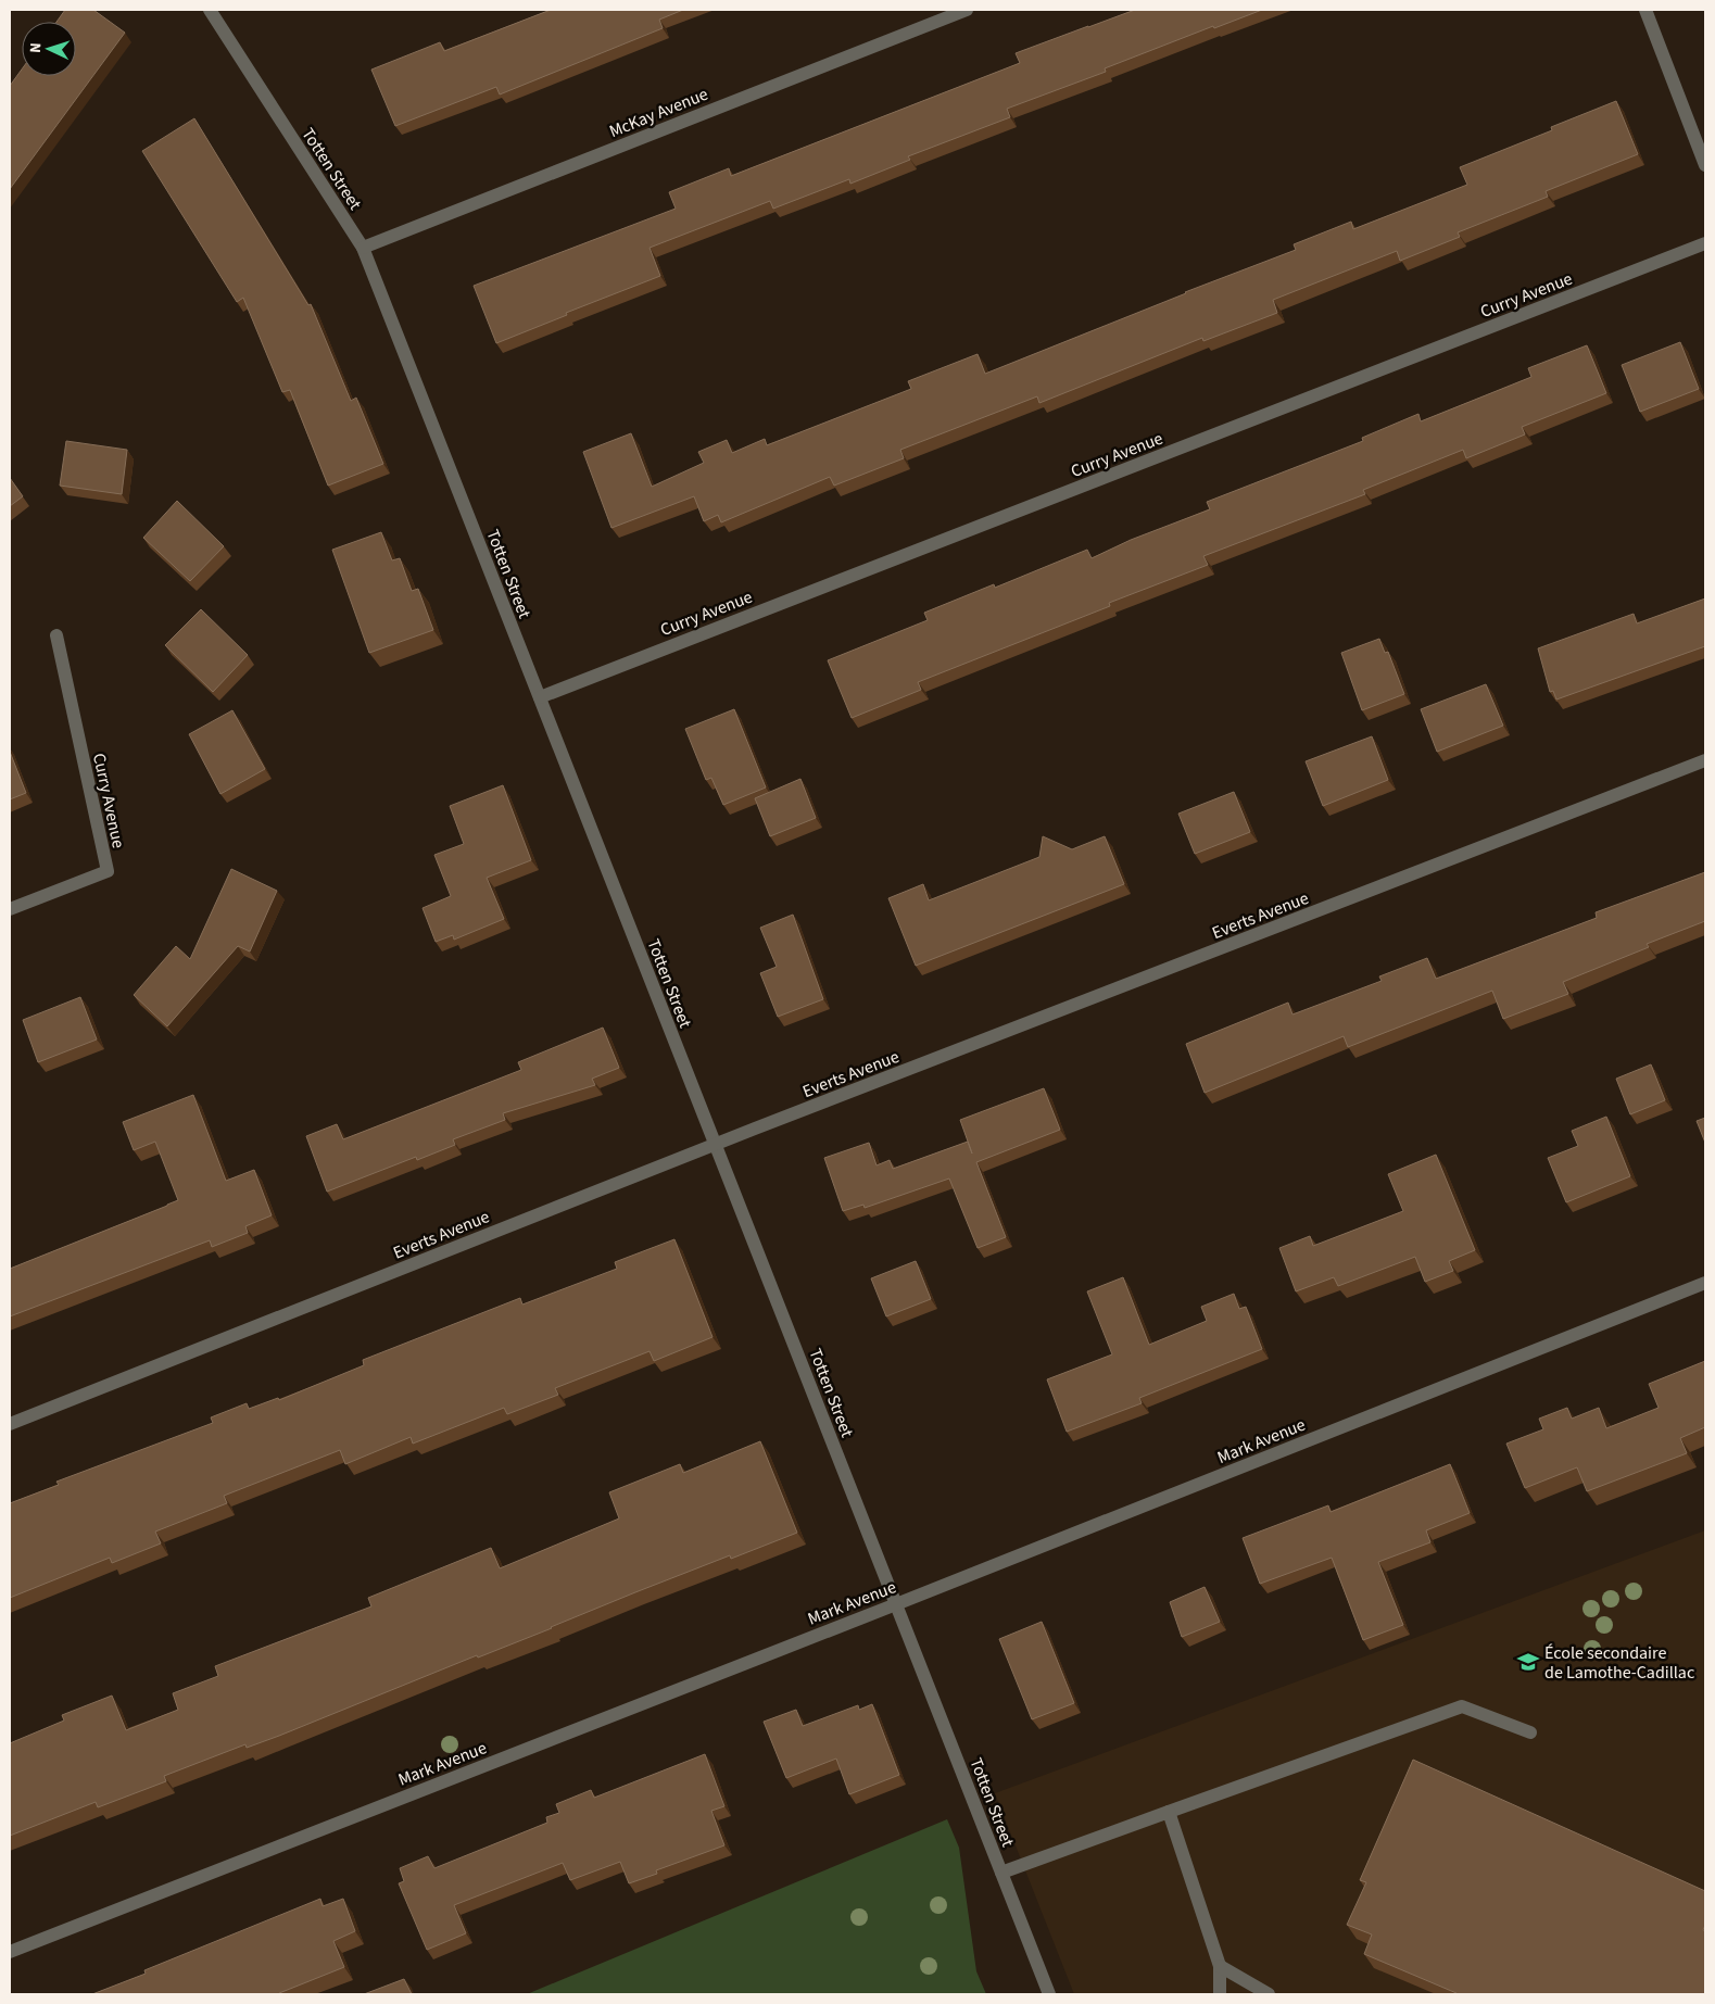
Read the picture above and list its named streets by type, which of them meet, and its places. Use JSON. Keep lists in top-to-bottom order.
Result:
{
  "streets": {
    "street": [
      "McKay Avenue",
      "Totten Street",
      "Curry Avenue",
      "Everts Avenue",
      "Mark Avenue"
    ]
  },
  "crossings": [
    ["McKay Avenue", "Totten Street"],
    ["Totten Street", "Curry Avenue"],
    ["Totten Street", "Everts Avenue"],
    ["Totten Street", "Mark Avenue"]
  ],
  "places": {
    "school or university": ["École secondaire de Lamothe-Cadillac"]
  },
  "north": "left"
}
